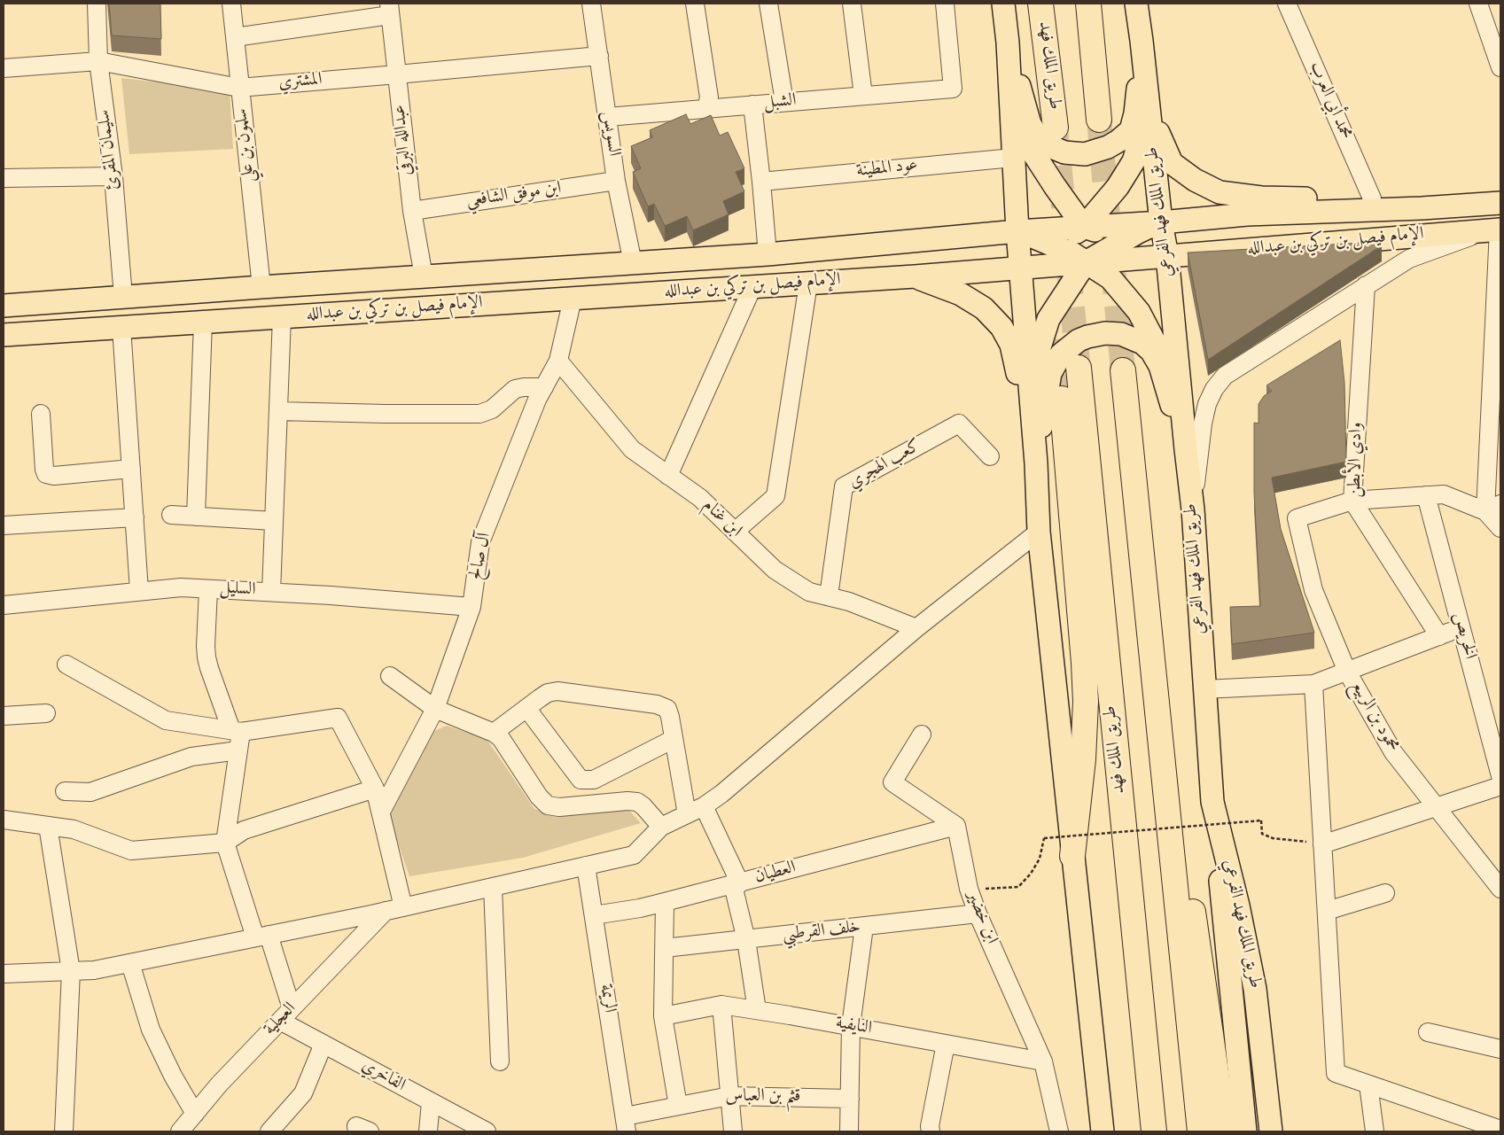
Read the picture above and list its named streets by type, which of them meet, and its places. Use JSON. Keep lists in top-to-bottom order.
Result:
{
  "streets": {
    "highway": ["طريق الملك فهد"],
    "main road": ["طريق الملك فهد الفرعي", "الإمام فيصل بن تركي بن عبدالله"],
    "street": [
      "المشتري",
      "محمد أبي العرب",
      "الشبل",
      "السويس",
      "عبدالله البرقي",
      "سلمون بن علي",
      "سليمان المقرئ",
      "عود المطينة",
      "ابن موفق الشافعي",
      "وادي الأبطن",
      "كعب الهجري",
      "ابن غنام",
      "آل صالح",
      "السليل",
      "الخريص",
      "محمود بن الربيع",
      "العطيان",
      "ابن خضير",
      "خلف القرطبي",
      "الريمة",
      "العجلية",
      "النايفية",
      "الفاخري",
      "قثم بن العباس"
    ]
  },
  "crossings": [
    ["المشتري", "السويس"],
    ["المشتري", "عبدالله البرقي"],
    ["المشتري", "سلمون بن علي"],
    ["المشتري", "سليمان المقرئ"],
    ["الشبل", "السويس"],
    ["السويس", "ابن موفق الشافعي"],
    ["السويس", "الإمام فيصل بن تركي بن عبدالله"],
    ["عبدالله البرقي", "ابن موفق الشافعي"],
    ["عبدالله البرقي", "الإمام فيصل بن تركي بن عبدالله"],
    ["سلمون بن علي", "الإمام فيصل بن تركي بن عبدالله"],
    ["سليمان المقرئ", "الإمام فيصل بن تركي بن عبدالله"],
    ["طريق الملك فهد الفرعي", "الإمام فيصل بن تركي بن عبدالله"],
    ["الإمام فيصل بن تركي بن عبدالله", "آل صالح"],
    ["وادي الأبطن", "محمود بن الربيع"],
    ["كعب الهجري", "ابن غنام"],
    ["ابن غنام", "آل صالح"],
    ["آل صالح", "السليل"],
    ["العطيان", "ابن خضير"],
    ["العطيان", "الريمة"],
    ["ابن خضير", "خلف القرطبي"],
    ["ابن خضير", "النايفية"],
    ["الريمة", "قثم بن العباس"],
    ["العجلية", "الفاخري"]
  ]
}
